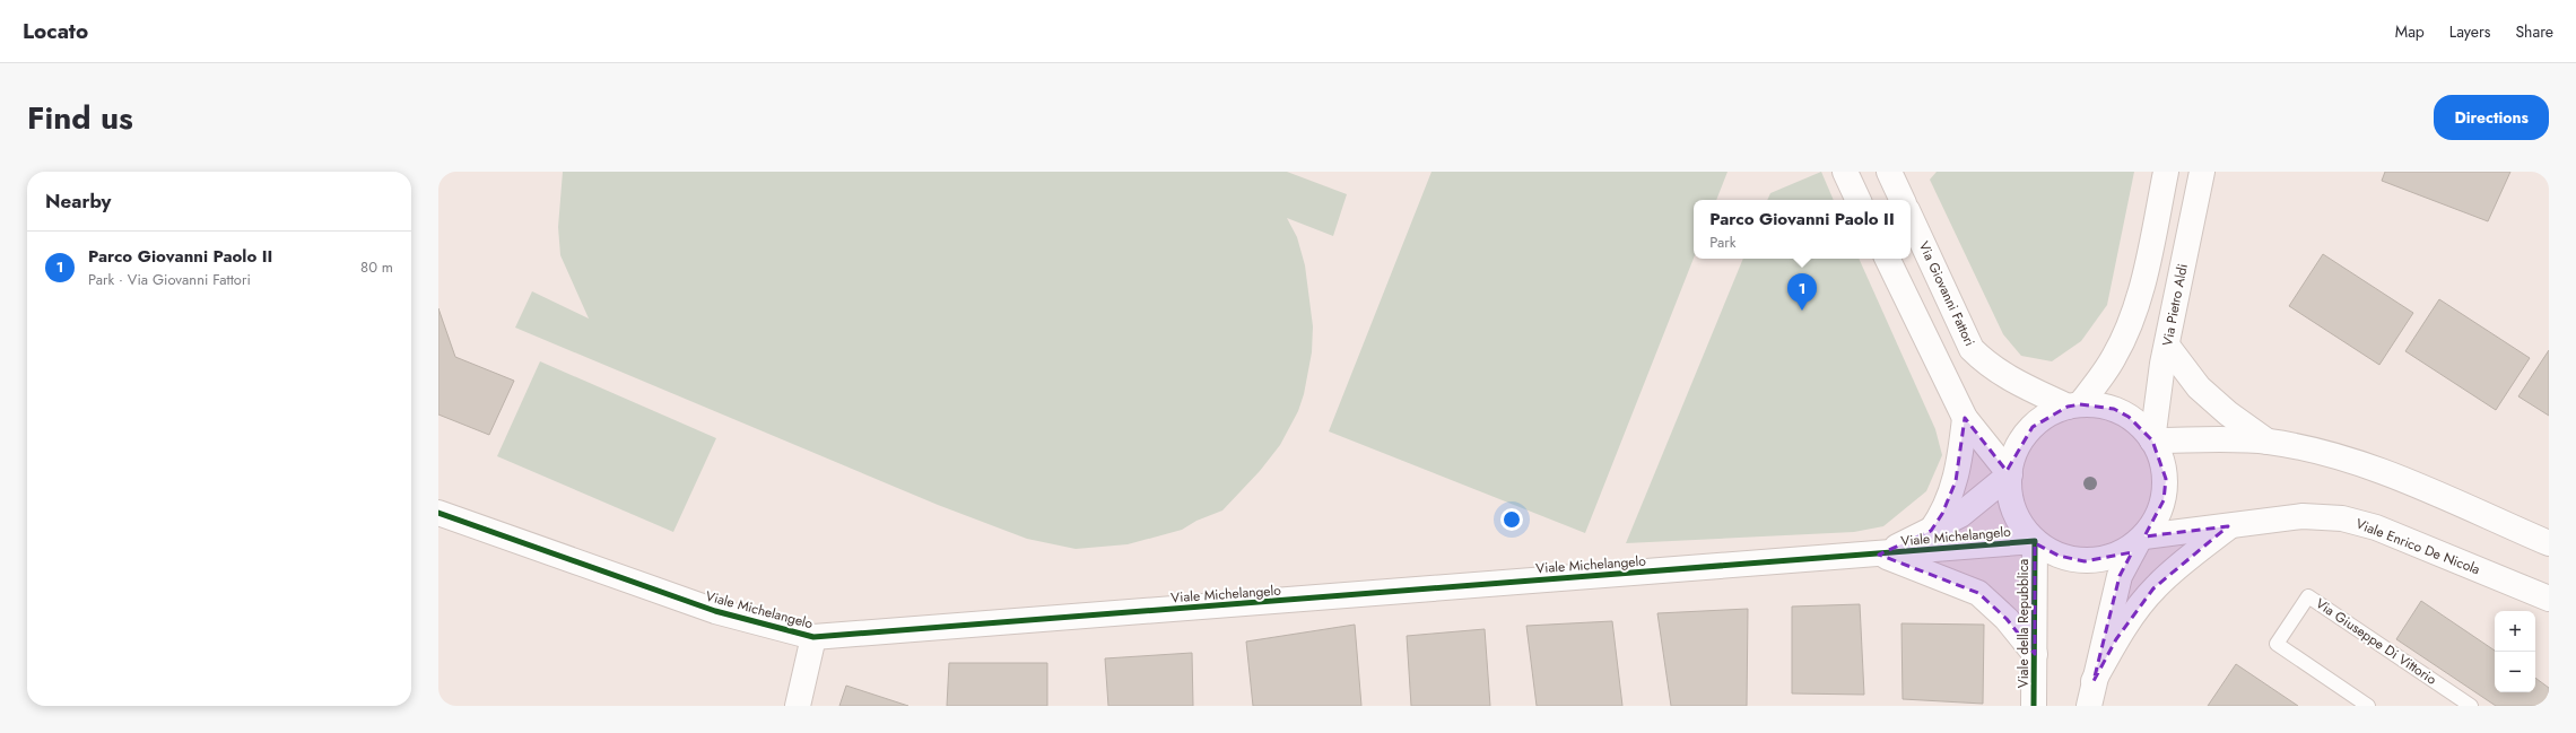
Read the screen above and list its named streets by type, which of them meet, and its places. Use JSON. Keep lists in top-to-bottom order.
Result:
{
  "streets": {
    "street": [
      "Via Giovanni Fattori",
      "Via Pietro Aldi",
      "Viale Michelangelo",
      "Viale Enrico De Nicola",
      "Viale della Repubblica"
    ],
    "lane": ["Via Giuseppe Di Vittorio"]
  },
  "crossings": [
    ["Via Giovanni Fattori", "Via Pietro Aldi"],
    ["Via Giovanni Fattori", "Viale Michelangelo"],
    ["Via Giovanni Fattori", "Viale Enrico De Nicola"],
    ["Via Giovanni Fattori", "Viale della Repubblica"],
    ["Via Pietro Aldi", "Viale Michelangelo"],
    ["Via Pietro Aldi", "Viale Enrico De Nicola"],
    ["Via Pietro Aldi", "Viale della Repubblica"],
    ["Viale Michelangelo", "Viale Enrico De Nicola"],
    ["Viale Michelangelo", "Viale della Repubblica"],
    ["Viale Enrico De Nicola", "Viale della Repubblica"]
  ],
  "page": {
    "header": "Locato",
    "nav": ["Map", "Layers", "Share"],
    "title": "Find us",
    "buttons": "Directions",
    "heading": "Nearby",
    "popup": ["Parco Giovanni Paolo II", "Park"],
    "list": [
      {
        "mark": "1",
        "name": "Parco Giovanni Paolo II",
        "note": "Park · Via Giovanni Fattori",
        "value": "80 m"
      }
    ],
    "pins": "1",
    "map_buttons": ["+", "−"]
  }
}
